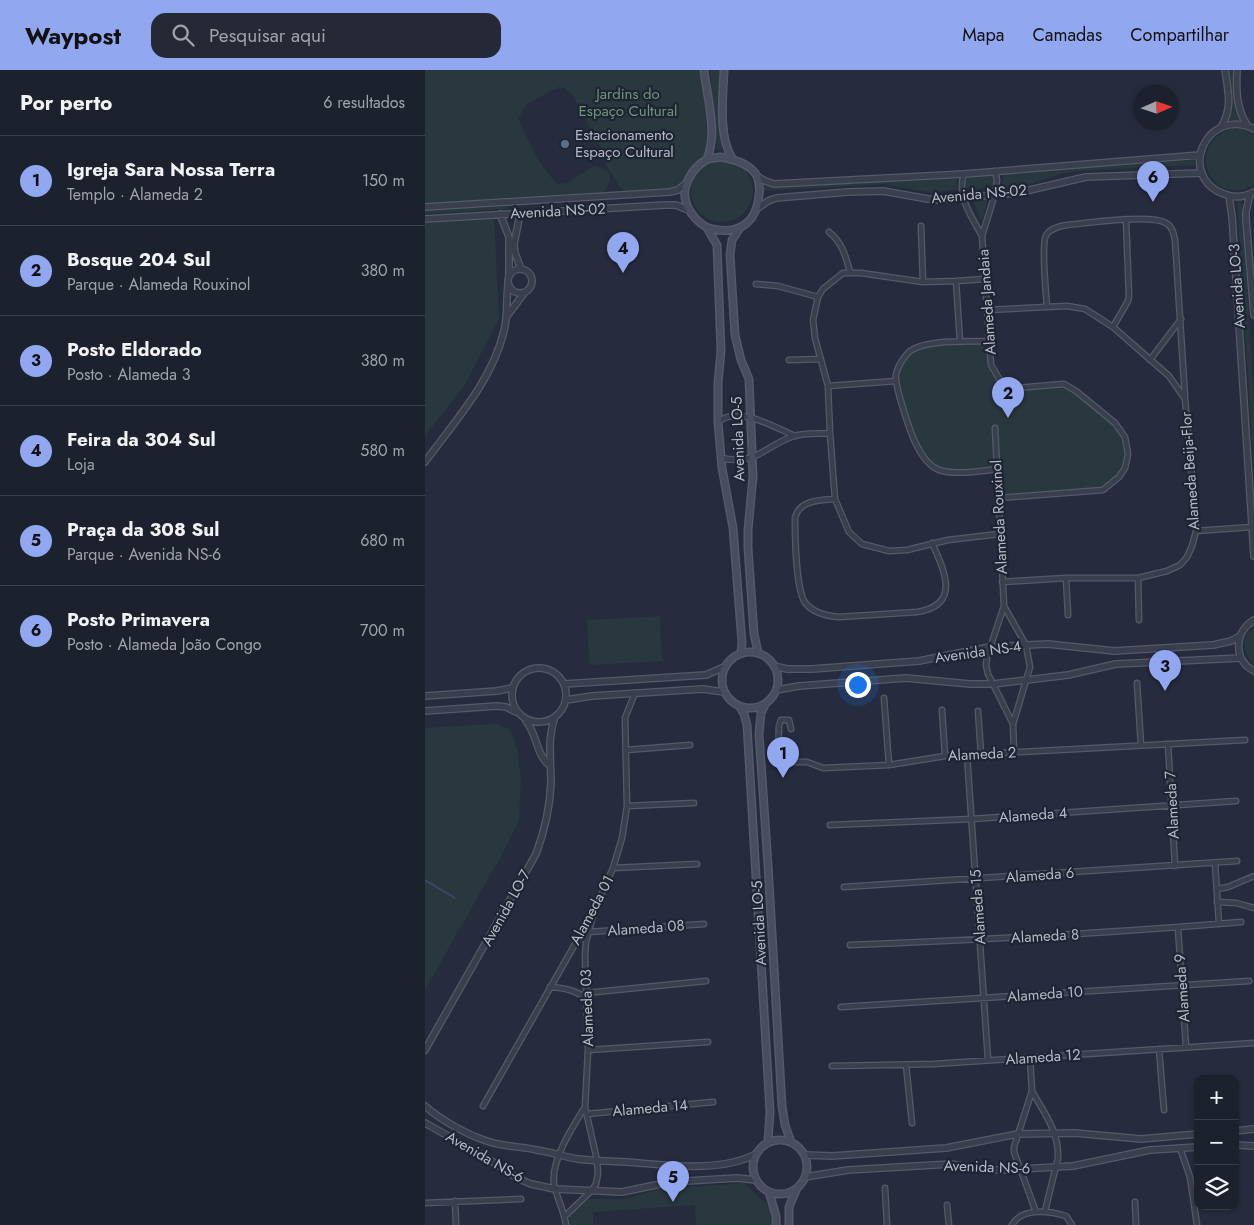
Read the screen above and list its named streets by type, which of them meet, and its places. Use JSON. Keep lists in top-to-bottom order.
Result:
{
  "streets": {
    "main road": ["Avenida LO-5"],
    "street": [
      "Avenida NS-02",
      "Avenida LO-3",
      "Alameda Jandaia",
      "Alameda Beija-Flor",
      "Alameda Rouxinol",
      "Avenida NS-4",
      "Alameda 2",
      "Alameda 7",
      "Alameda 4",
      "Alameda 6",
      "Alameda 15",
      "Avenida LO-7",
      "Alameda 01",
      "Alameda 08",
      "Alameda 8",
      "Alameda 9",
      "Alameda 10",
      "Alameda 03",
      "Alameda 12",
      "Alameda 14",
      "Avenida NS-6"
    ]
  },
  "crossings": [
    ["Avenida NS-02", "Alameda Jandaia"],
    ["Avenida NS-02", "Avenida LO-5"],
    ["Alameda Jandaia", "Alameda Beija-Flor"],
    ["Alameda Jandaia", "Alameda Rouxinol"],
    ["Avenida LO-5", "Avenida NS-4"],
    ["Avenida LO-5", "Avenida NS-6"],
    ["Alameda Beija-Flor", "Alameda Rouxinol"],
    ["Alameda 2", "Alameda 7"],
    ["Alameda 2", "Alameda 15"],
    ["Alameda 7", "Alameda 4"],
    ["Alameda 7", "Alameda 6"],
    ["Alameda 4", "Alameda 15"],
    ["Alameda 6", "Alameda 15"],
    ["Alameda 15", "Alameda 8"],
    ["Alameda 15", "Alameda 10"],
    ["Alameda 15", "Alameda 12"],
    ["Alameda 01", "Alameda 03"],
    ["Alameda 08", "Alameda 03"],
    ["Alameda 8", "Alameda 9"],
    ["Alameda 9", "Alameda 10"],
    ["Alameda 9", "Alameda 12"]
  ],
  "parks": ["Jardins do Espaço Cultural"],
  "places": ["Estacionamento Espaço Cultural"],
  "north": "right",
  "page": {
    "header": "Waypost",
    "search": "Pesquisar aqui",
    "nav": ["Mapa", "Camadas", "Compartilhar"],
    "heading": ["Por perto", "6 resultados"],
    "list": [
      {
        "mark": "1",
        "name": "Igreja Sara Nossa Terra",
        "note": "Templo · Alameda 2",
        "value": "150 m"
      },
      {
        "mark": "2",
        "name": "Bosque 204 Sul",
        "note": "Parque · Alameda Rouxinol",
        "value": "380 m"
      },
      {
        "mark": "3",
        "name": "Posto Eldorado",
        "note": "Posto · Alameda 3",
        "value": "380 m"
      },
      {
        "mark": "4",
        "name": "Feira da 304 Sul",
        "note": "Loja",
        "value": "580 m"
      },
      {
        "mark": "5",
        "name": "Praça da 308 Sul",
        "note": "Parque · Avenida NS-6",
        "value": "680 m"
      },
      {
        "mark": "6",
        "name": "Posto Primavera",
        "note": "Posto · Alameda João Congo",
        "value": "700 m"
      }
    ],
    "pins": [
      "6",
      "4",
      "2",
      "3",
      "1",
      "5"
    ],
    "map_buttons": ["+", "−"]
  }
}
